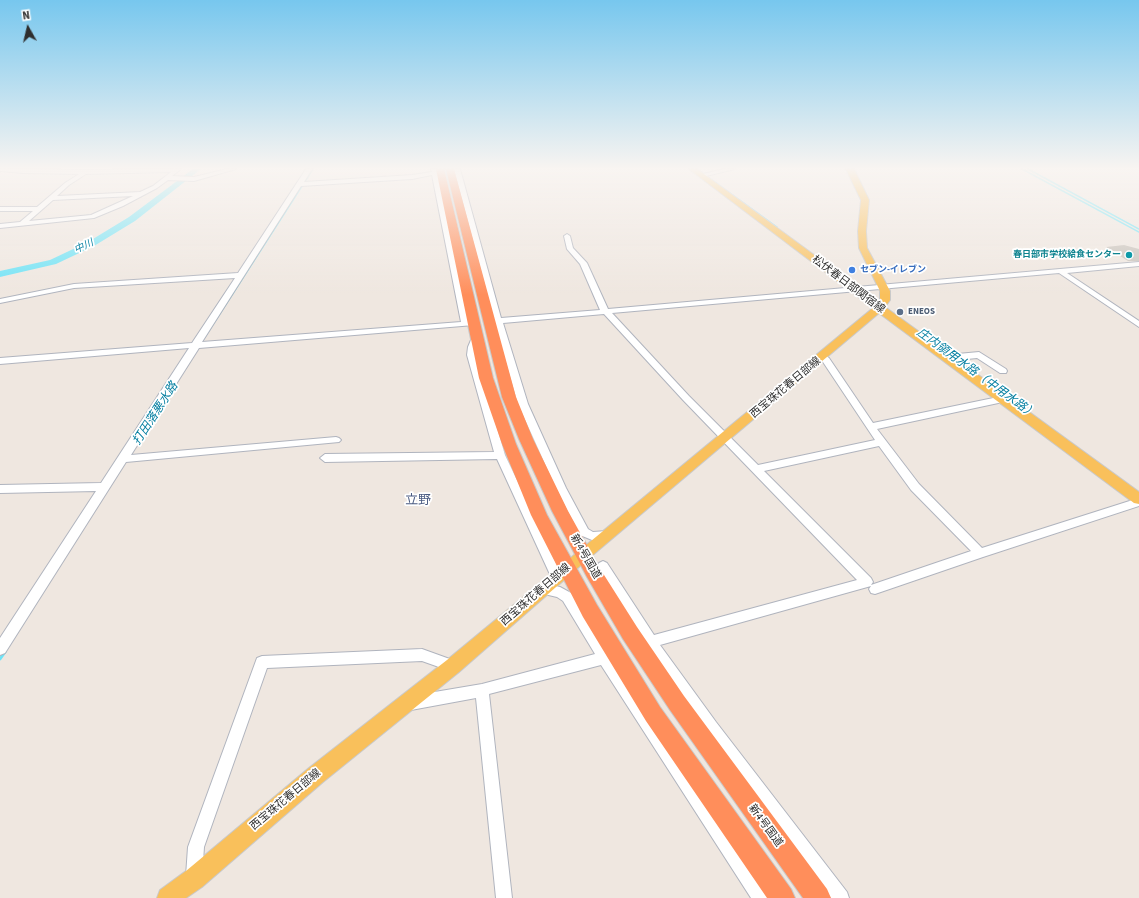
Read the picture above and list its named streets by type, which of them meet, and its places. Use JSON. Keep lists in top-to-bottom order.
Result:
{
  "streets": {
    "highway": ["新4号国道"],
    "main road": ["松伏春日部関宿線", "西宝珠花春日部線"]
  },
  "crossings": [
    ["松伏春日部関宿線", "西宝珠花春日部線"],
    ["西宝珠花春日部線", "新4号国道"]
  ],
  "districts": ["立野"],
  "water": ["中川", "庄内領用水路（中用水路）", "打田落悪水路"],
  "places": ["春日部市学校給食センター", "セブン-イレブン", "ENEOS"],
  "north": "top"
}
